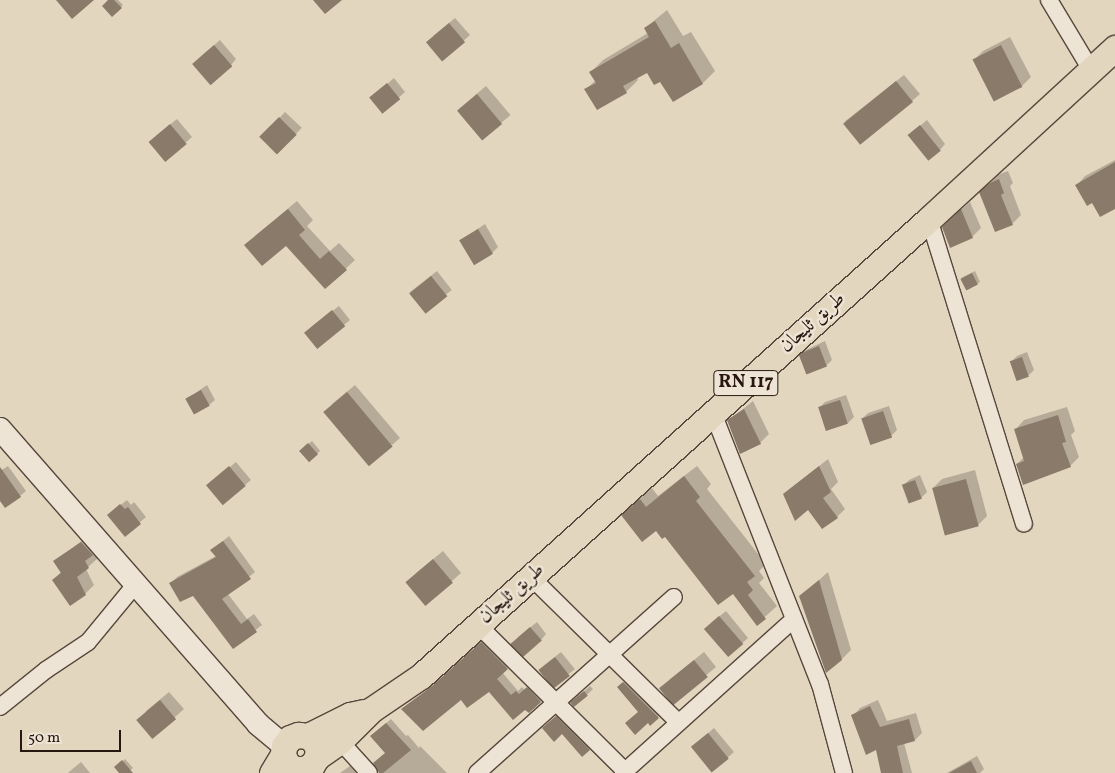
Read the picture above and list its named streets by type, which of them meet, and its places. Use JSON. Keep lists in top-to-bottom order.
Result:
{
  "streets": {
    "main road": ["طريق ثليجان", "RN 117"]
  },
  "scale_bar": "50 m"
}
